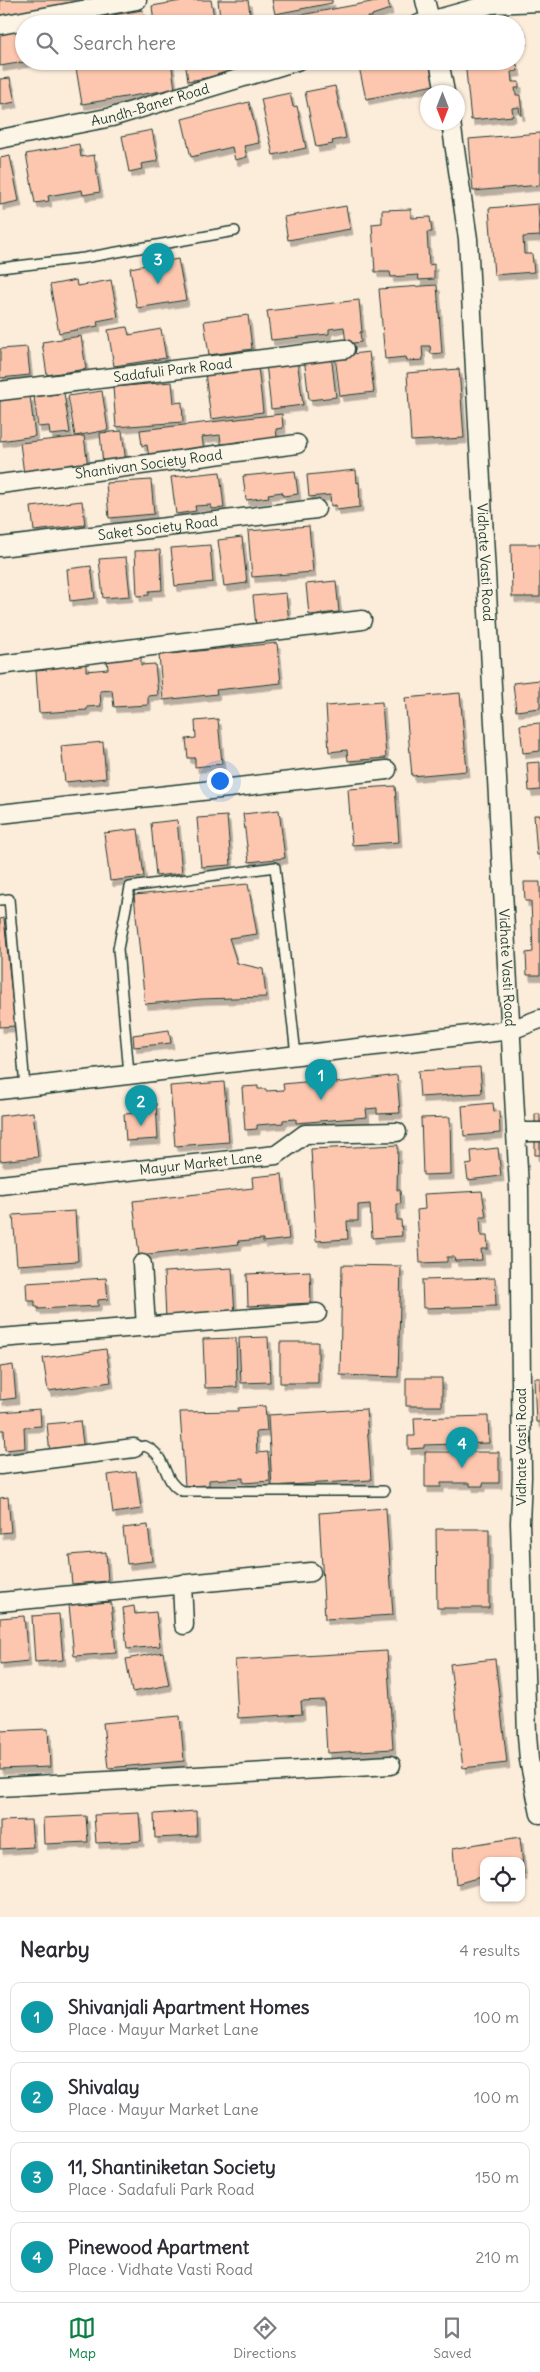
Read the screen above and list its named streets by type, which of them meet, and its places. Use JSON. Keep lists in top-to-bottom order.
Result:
{
  "streets": {
    "street": [
      "Aundh-Baner Road",
      "Sadafuli Park Road",
      "Shantivan Society Road",
      "Saket Society Road",
      "Vidhate Vasti Road",
      "Mayur Market Lane"
    ]
  },
  "north": "bottom",
  "page": {
    "search": "Search here",
    "pins": [
      "3",
      "1",
      "2",
      "4"
    ],
    "heading": ["Nearby", "4 results"],
    "list": [
      {
        "mark": "1",
        "name": "Shivanjali Apartment Homes",
        "note": "Place · Mayur Market Lane",
        "value": "100 m"
      },
      {
        "mark": "2",
        "name": "Shivalay",
        "note": "Place · Mayur Market Lane",
        "value": "100 m"
      },
      {
        "mark": "3",
        "name": "11, Shantiniketan Society",
        "note": "Place · Sadafuli Park Road",
        "value": "150 m"
      },
      {
        "mark": "4",
        "name": "Pinewood Apartment",
        "note": "Place · Vidhate Vasti Road",
        "value": "210 m"
      }
    ],
    "nav": ["Map", "Directions", "Saved"]
  }
}
